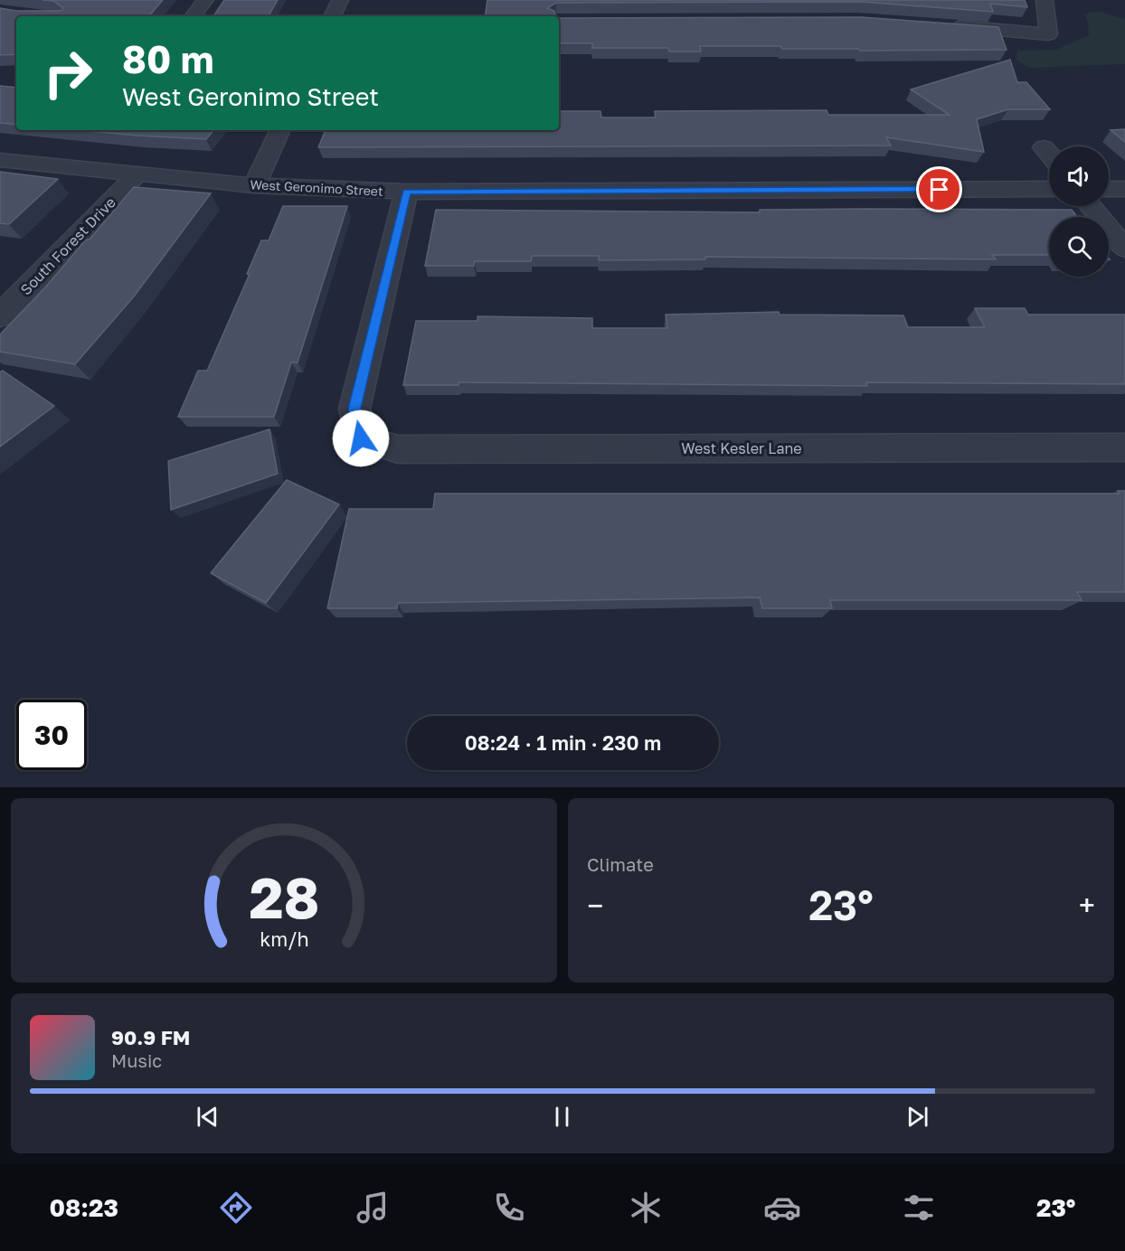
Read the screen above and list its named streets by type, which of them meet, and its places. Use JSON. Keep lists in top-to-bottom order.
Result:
{
  "streets": {
    "street": ["West Geronimo Street", "South Forest Drive", "West Kesler Lane"]
  },
  "crossings": [
    ["West Geronimo Street", "South Forest Drive"],
    ["West Geronimo Street", "West Kesler Lane"]
  ],
  "page": {
    "turn": ["80 m", "West Geronimo Street"],
    "limit": "30",
    "trip": "08:24 · 1 min · 230 m",
    "tile": "Climate",
    "heat": ["−", "23°", "+"],
    "song": ["90.9 FM", "Music"],
    "tabs": ["08:23", "23°"],
    "gauge": ["28", "km/h"]
  }
}
